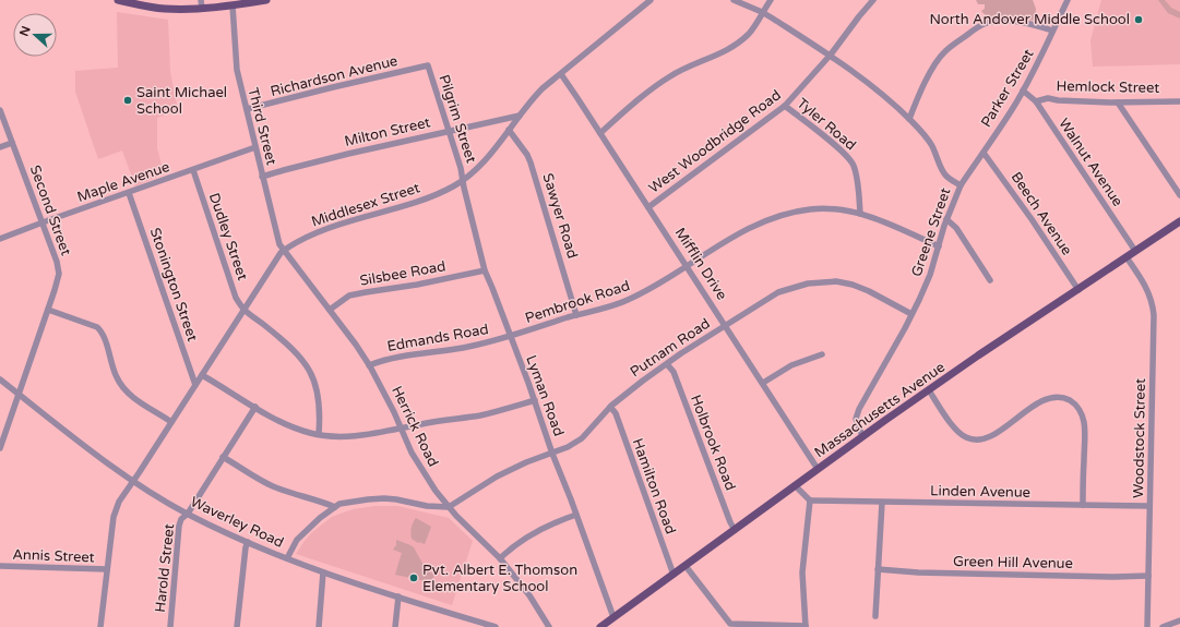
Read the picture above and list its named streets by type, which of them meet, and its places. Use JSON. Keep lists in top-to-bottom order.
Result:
{
  "streets": {
    "main road": ["Massachusetts Avenue"],
    "street": [
      "Richardson Avenue",
      "Hemlock Street",
      "Parker Street",
      "Pilgrim Street",
      "Tyler Road",
      "Third Street",
      "Milton Street",
      "West Woodbridge Road",
      "Walnut Avenue",
      "Maple Avenue",
      "Middlesex Street",
      "Second Street",
      "Beech Avenue",
      "Sawyer Road",
      "Greene Street",
      "Dudley Street",
      "Mifflin Drive",
      "Silsbee Road",
      "Stonington Street",
      "Pembrook Road",
      "Edmands Road",
      "Putnam Road",
      "Lyman Road",
      "Herrick Road",
      "Woodstock Street",
      "Holbrook Road",
      "Hamilton Road",
      "Linden Avenue",
      "Waverley Road",
      "Annis Street",
      "Green Hill Avenue",
      "Harold Street"
    ]
  },
  "crossings": [
    ["Richardson Avenue", "Pilgrim Street"],
    ["Richardson Avenue", "Third Street"],
    ["Hemlock Street", "Walnut Avenue"],
    ["Parker Street", "Walnut Avenue"],
    ["Parker Street", "Beech Avenue"],
    ["Parker Street", "Greene Street"],
    ["Pilgrim Street", "Milton Street"],
    ["Pilgrim Street", "Middlesex Street"],
    ["Pilgrim Street", "Lyman Road"],
    ["Tyler Road", "West Woodbridge Road"],
    ["Tyler Road", "Pembrook Road"],
    ["Third Street", "Milton Street"],
    ["Third Street", "Maple Avenue"],
    ["Third Street", "Middlesex Street"],
    ["Third Street", "Herrick Road"],
    ["Milton Street", "Middlesex Street"],
    ["West Woodbridge Road", "Greene Street"],
    ["West Woodbridge Road", "Mifflin Drive"],
    ["Walnut Avenue", "Massachusetts Avenue"],
    ["Maple Avenue", "Second Street"],
    ["Maple Avenue", "Dudley Street"],
    ["Maple Avenue", "Stonington Street"],
    ["Middlesex Street", "Sawyer Road"],
    ["Middlesex Street", "Dudley Street"],
    ["Middlesex Street", "Mifflin Drive"],
    ["Middlesex Street", "Stonington Street"],
    ["Middlesex Street", "Lyman Road"],
    ["Middlesex Street", "Herrick Road"],
    ["Middlesex Street", "Waverley Road"],
    ["Middlesex Street", "Annis Street"],
    ["Second Street", "Waverley Road"],
    ["Beech Avenue", "Massachusetts Avenue"],
    ["Sawyer Road", "Pembrook Road"],
    ["Greene Street", "Pembrook Road"],
    ["Greene Street", "Putnam Road"],
    ["Greene Street", "Massachusetts Avenue"],
    ["Mifflin Drive", "Pembrook Road"],
    ["Mifflin Drive", "Putnam Road"],
    ["Mifflin Drive", "Massachusetts Avenue"],
    ["Silsbee Road", "Lyman Road"],
    ["Silsbee Road", "Herrick Road"],
    ["Pembrook Road", "Edmands Road"],
    ["Pembrook Road", "Lyman Road"],
    ["Edmands Road", "Lyman Road"],
    ["Edmands Road", "Herrick Road"],
    ["Putnam Road", "Lyman Road"],
    ["Putnam Road", "Herrick Road"],
    ["Putnam Road", "Holbrook Road"],
    ["Putnam Road", "Hamilton Road"],
    ["Lyman Road", "Massachusetts Avenue"],
    ["Massachusetts Avenue", "Woodstock Street"],
    ["Massachusetts Avenue", "Holbrook Road"],
    ["Massachusetts Avenue", "Hamilton Road"],
    ["Woodstock Street", "Linden Avenue"],
    ["Woodstock Street", "Green Hill Avenue"],
    ["Waverley Road", "Harold Street"]
  ],
  "places": ["North Andover Middle School", "Saint Michael School", "Pvt. Albert E. Thomson Elementary School"],
  "north": "left"
}
